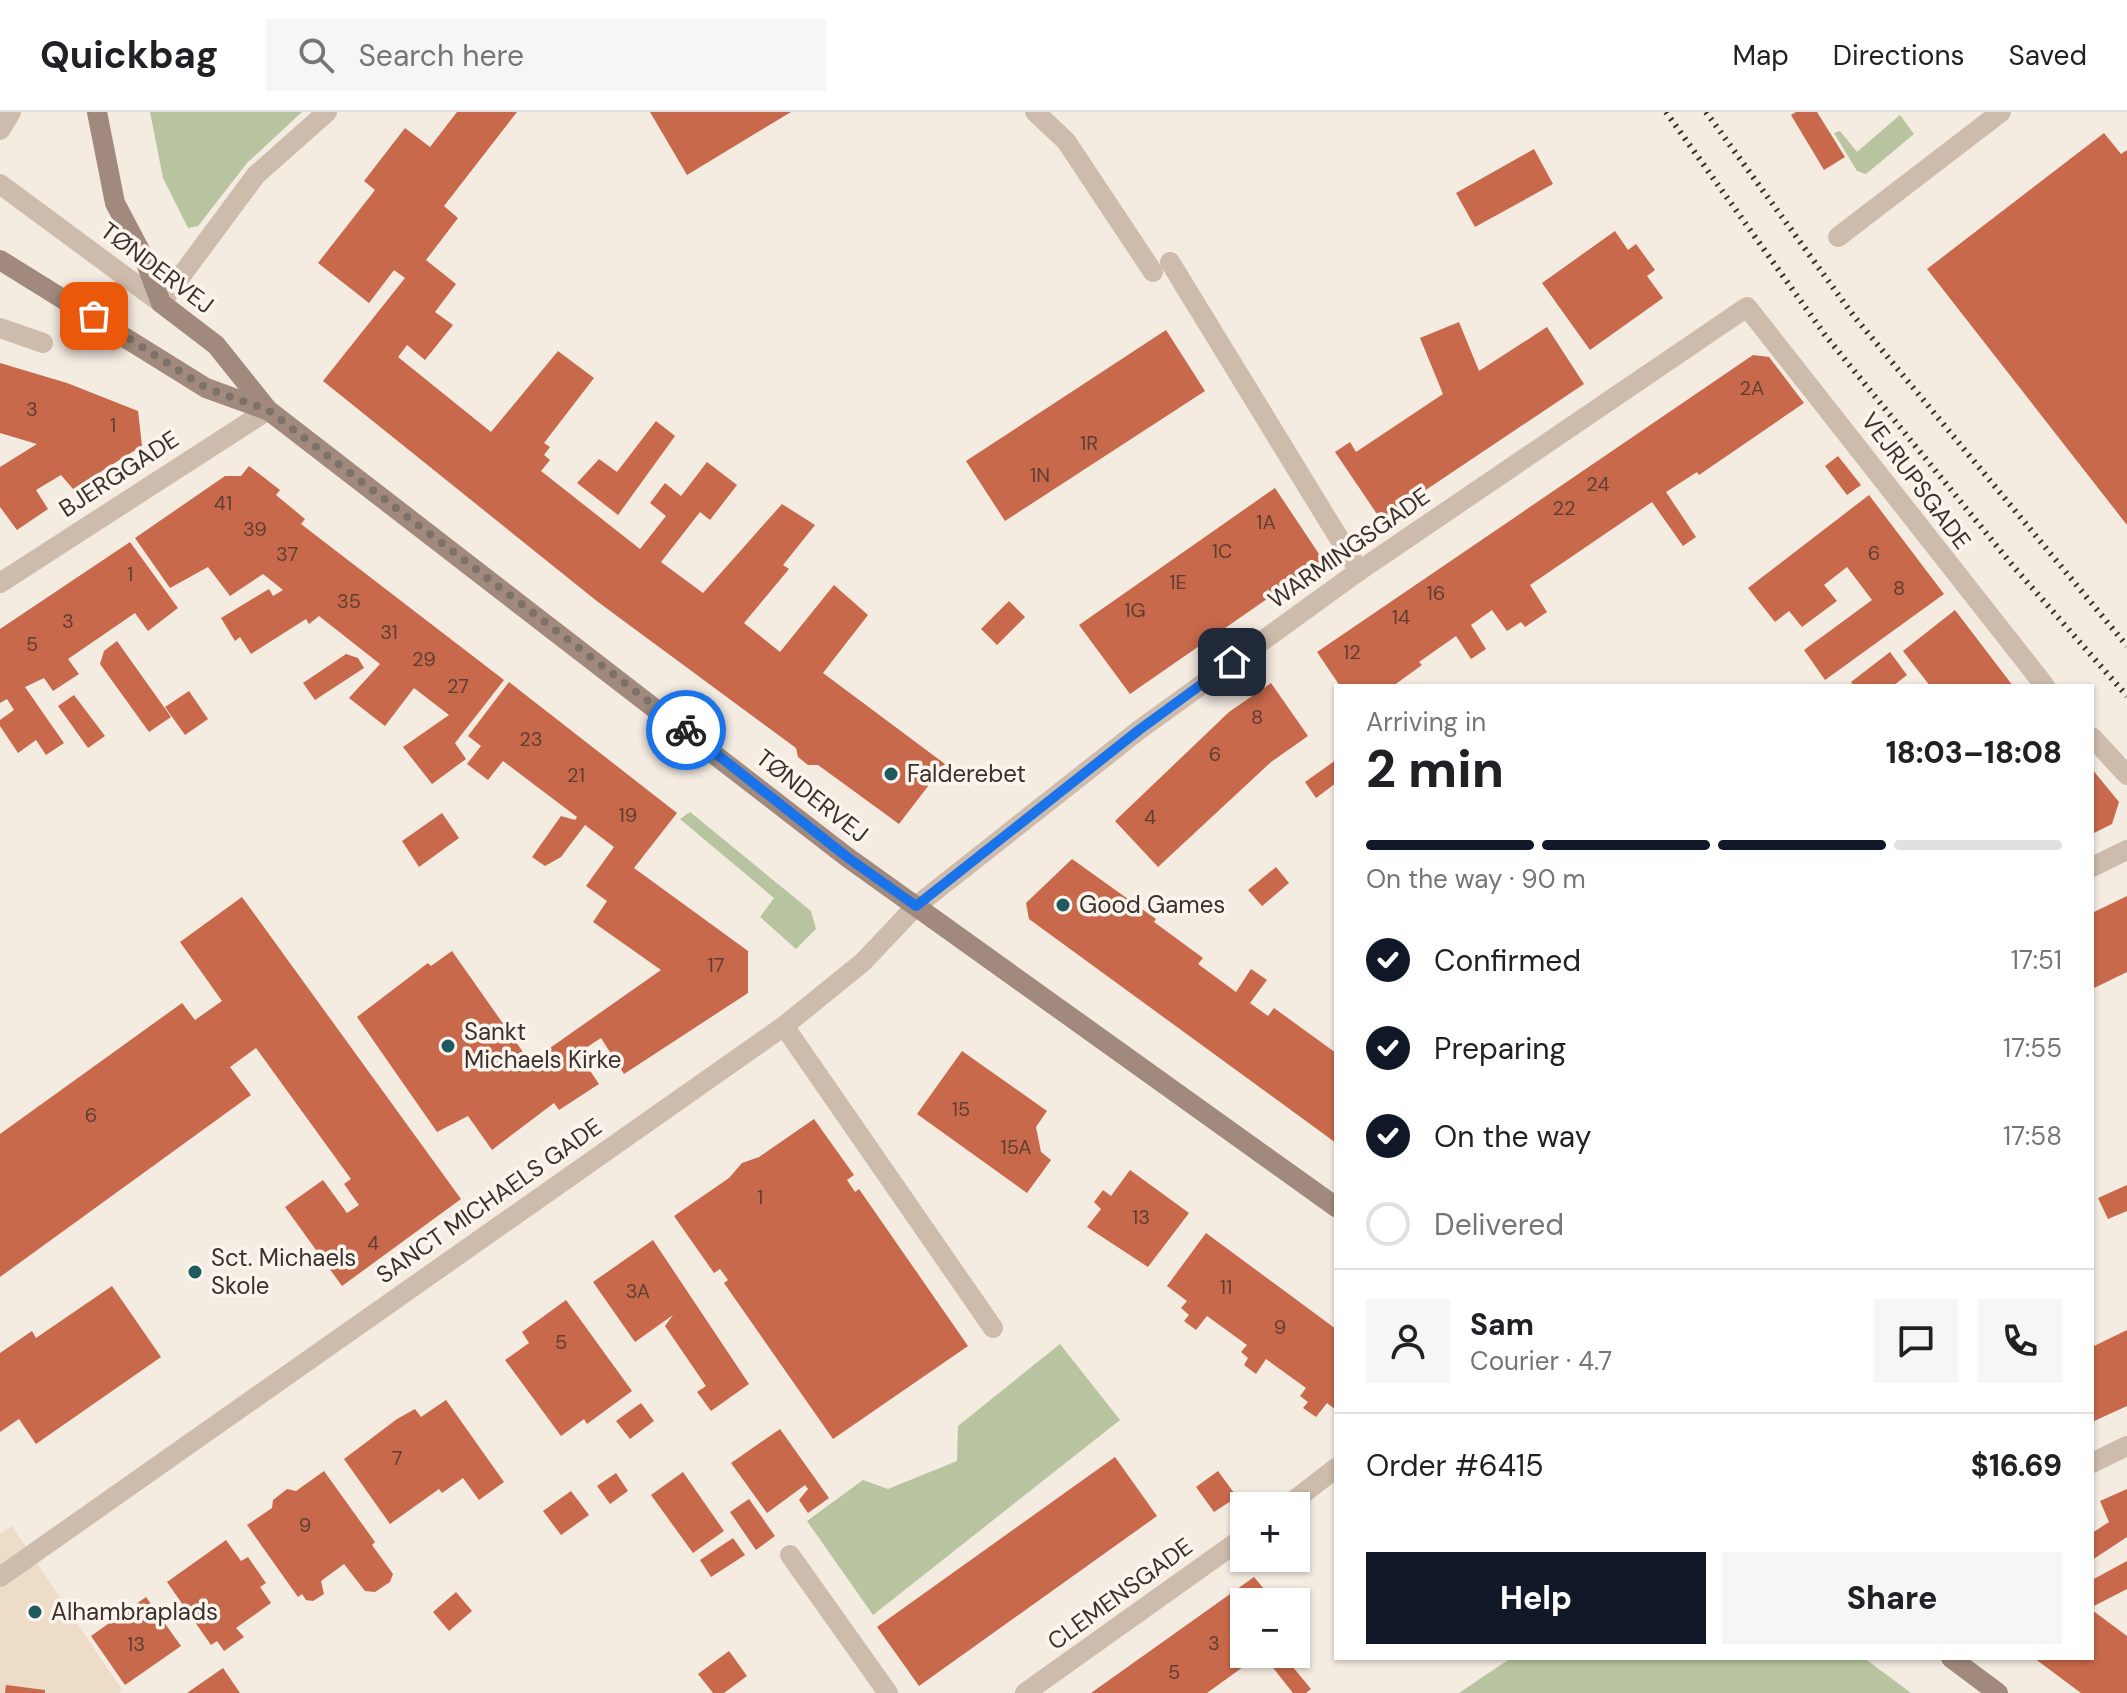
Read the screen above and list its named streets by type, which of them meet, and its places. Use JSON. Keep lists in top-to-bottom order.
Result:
{
  "streets": {
    "main road": ["TØNDERVEJ"],
    "street": [
      "BJERGGADE",
      "VEJRUPSGADE",
      "WARMINGSGADE",
      "SANCT MICHAELS GADE",
      "CLEMENSGADE"
    ]
  },
  "crossings": [
    ["TØNDERVEJ", "BJERGGADE"],
    ["TØNDERVEJ", "WARMINGSGADE"],
    ["TØNDERVEJ", "SANCT MICHAELS GADE"],
    ["VEJRUPSGADE", "WARMINGSGADE"],
    ["WARMINGSGADE", "SANCT MICHAELS GADE"]
  ],
  "places": [
    "Falderebet",
    "Good Games",
    "Sankt Michaels Kirke",
    "Sct. Michaels Skole",
    "Alhambraplads"
  ],
  "house_numbers": [
    "2A",
    "3",
    "1",
    "1R",
    "1N",
    "24",
    "41",
    "22",
    "1A",
    "39",
    "1C",
    "6",
    "37",
    "1",
    "1E",
    "8",
    "16",
    "35",
    "1G",
    "14",
    "3",
    "31",
    "5",
    "12",
    "29",
    "27",
    "8",
    "23",
    "6",
    "21",
    "19",
    "4",
    "17",
    "15",
    "6",
    "15A",
    "1",
    "13",
    "4",
    "11",
    "3A",
    "9",
    "5",
    "7",
    "9",
    "3",
    "13",
    "5"
  ],
  "page": {
    "header": "Quickbag",
    "search": "Search here",
    "nav": ["Map", "Directions", "Saved"],
    "heading": ["2 min", "Arriving in", "18:03–18:08"],
    "panel": [
      "Sam",
      "Courier · 4.7",
      "Order #6415",
      "$16.69"
    ],
    "bar": "On the way · 90 m",
    "list": [
      ["Confirmed", "17:51"],
      ["Preparing", "17:55"],
      ["On the way", "17:58"],
      "Delivered"
    ],
    "map_buttons": ["+", "−"],
    "buttons": ["Help", "Share"]
  }
}
